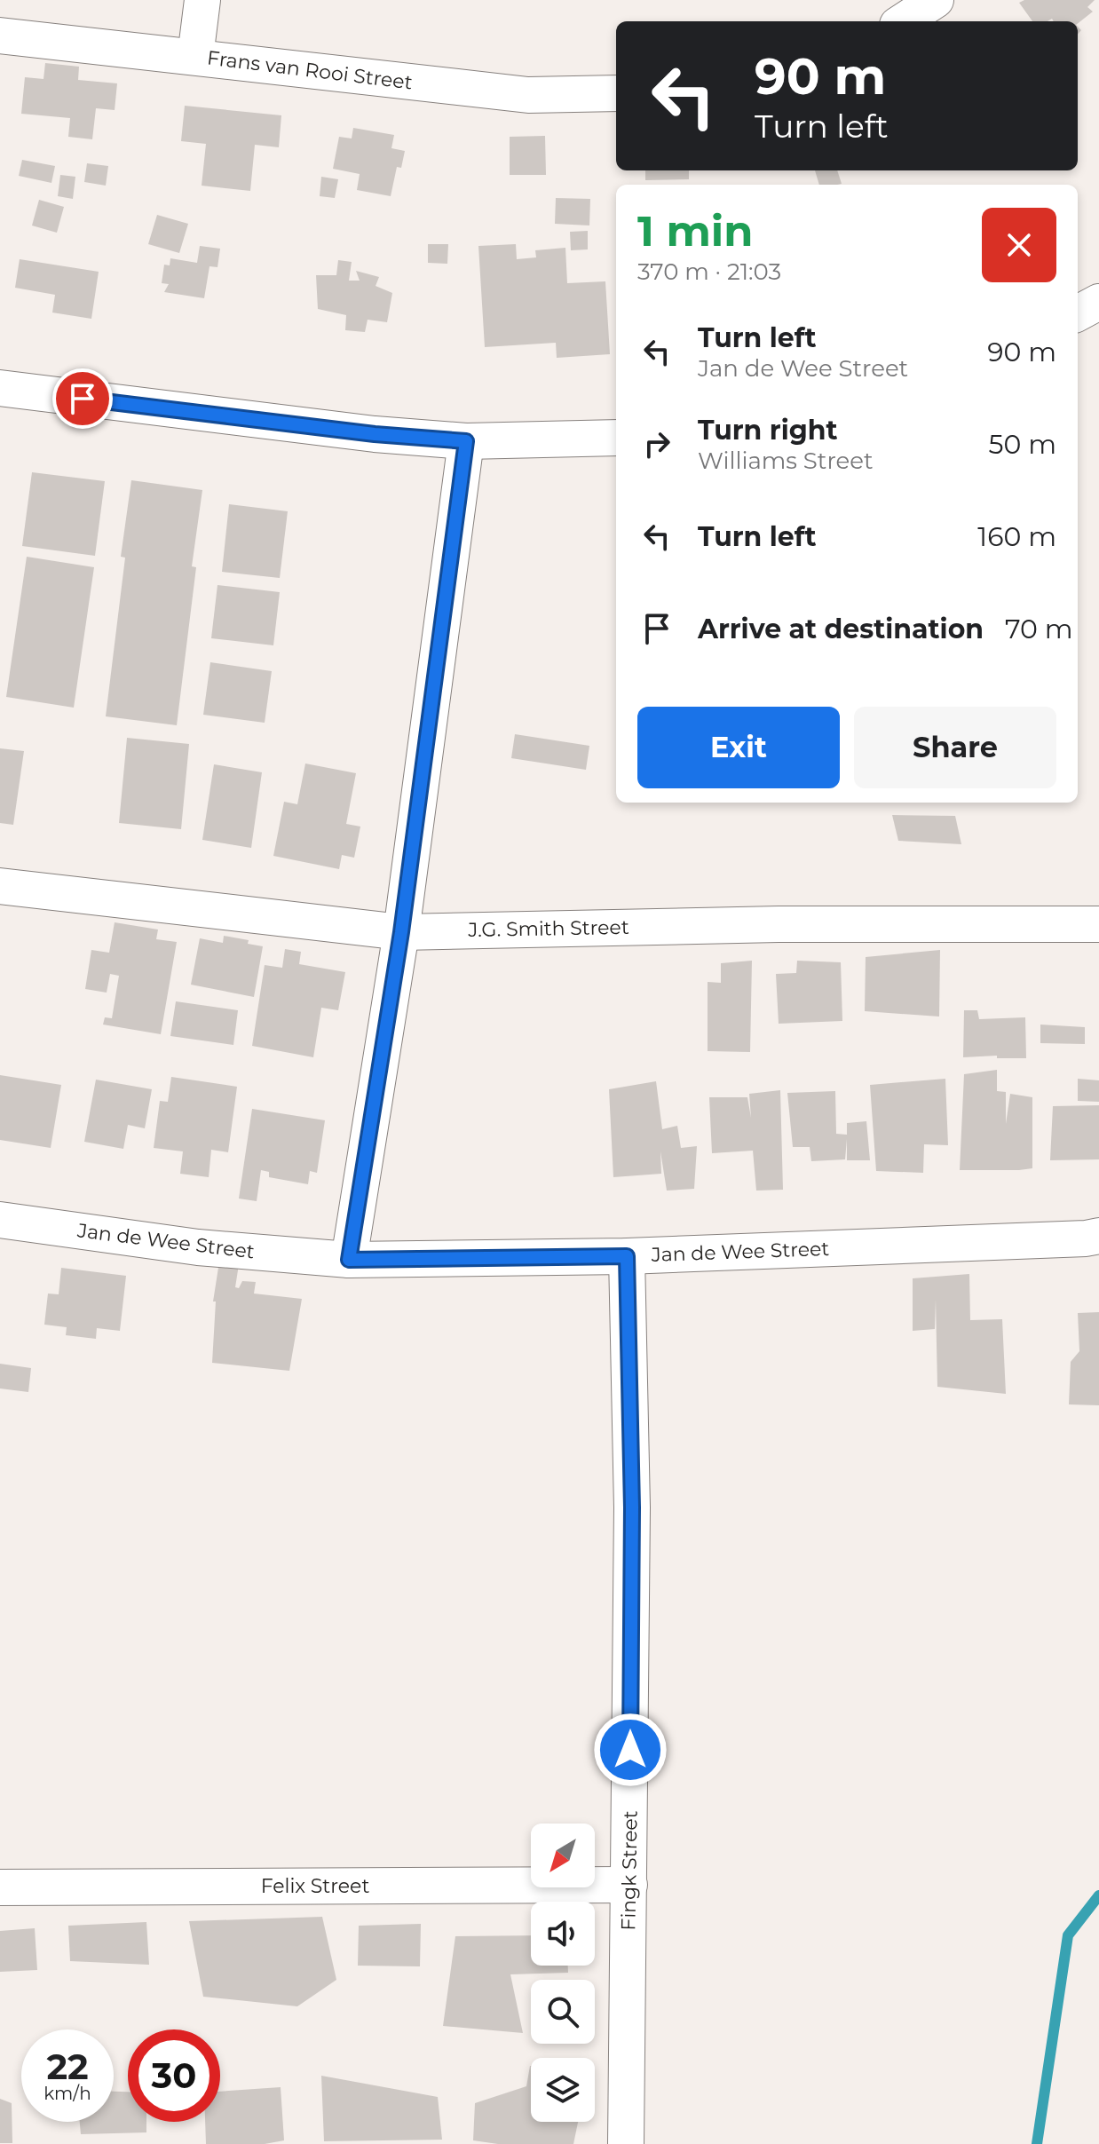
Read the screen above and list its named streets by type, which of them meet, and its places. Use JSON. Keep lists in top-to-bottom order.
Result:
{
  "streets": {
    "street": [
      "Frans van Rooi Street",
      "J.G. Smith Street",
      "Jan de Wee Street",
      "Fingk Street",
      "Felix Street"
    ]
  },
  "crossings": [
    ["Jan de Wee Street", "Fingk Street"],
    ["Fingk Street", "Felix Street"]
  ],
  "north": "bottom left",
  "page": {
    "turn": ["90 m", "Turn left"],
    "heading": ["1 min", "370 m · 21:03"],
    "list": [
      {
        "name": "Turn left",
        "note": "Jan de Wee Street",
        "value": "90 m"
      },
      {
        "name": "Turn right",
        "note": "Williams Street",
        "value": "50 m"
      },
      {
        "name": "Turn left",
        "value": "160 m"
      },
      {
        "name": "Arrive at destination",
        "value": "70 m"
      }
    ],
    "buttons": ["Exit", "Share"],
    "speed": "22 km/h",
    "limit": "30"
  }
}
